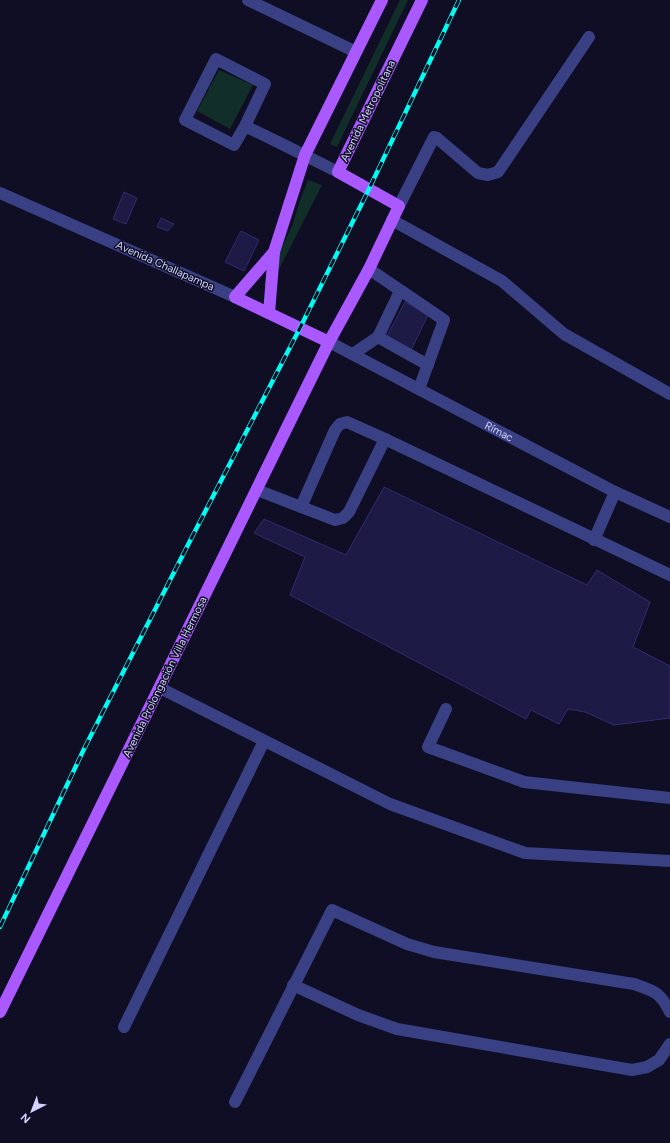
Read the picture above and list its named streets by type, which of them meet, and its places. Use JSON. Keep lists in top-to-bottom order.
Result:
{
  "streets": {
    "main road": ["Avenida Metropolitana", "Avenida Challapampa", "Avenida Prolongación Villa Hermosa"],
    "street": ["Rímac"]
  },
  "crossings": [
    ["Avenida Challapampa", "Rímac"],
    ["Avenida Challapampa", "Avenida Prolongación Villa Hermosa"],
    ["Rímac", "Avenida Prolongación Villa Hermosa"]
  ],
  "north": "bottom left"
}
